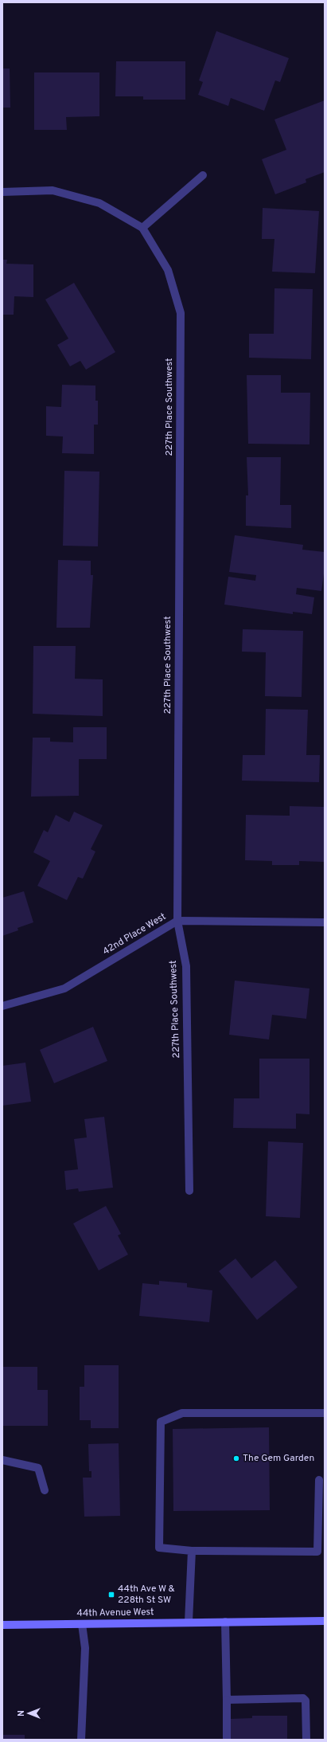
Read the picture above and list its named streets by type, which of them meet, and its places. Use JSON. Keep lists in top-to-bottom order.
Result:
{
  "streets": {
    "main road": ["44th Avenue West"],
    "street": ["227th Place Southwest", "42nd Place West"]
  },
  "crossings": [
    ["227th Place Southwest", "42nd Place West"]
  ],
  "places": {
    "other": ["The Gem Garden"],
    "transit": ["44th Ave W & 228th St SW"]
  },
  "north": "left"
}
